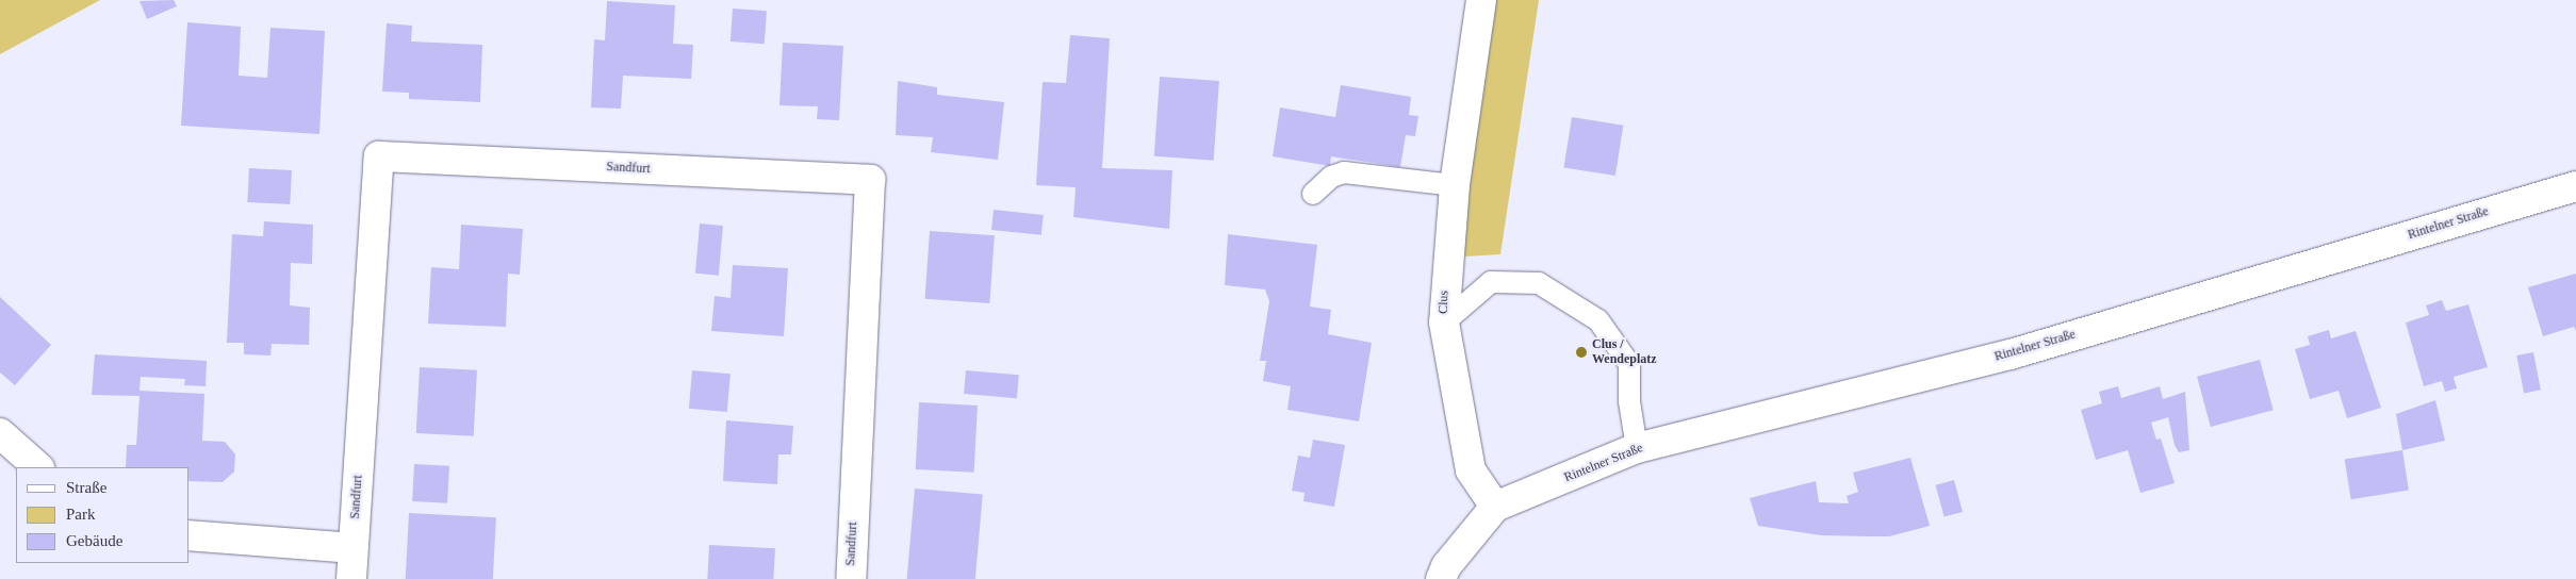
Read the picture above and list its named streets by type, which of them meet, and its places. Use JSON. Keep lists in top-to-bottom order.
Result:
{
  "streets": {
    "street": ["Sandfurt", "Rintelner Straße", "Clus"]
  },
  "crossings": [
    ["Rintelner Straße", "Clus"]
  ],
  "places": ["Clus / Wendeplatz"],
  "legend": ["Straße", "Park", "Gebäude"]
}
